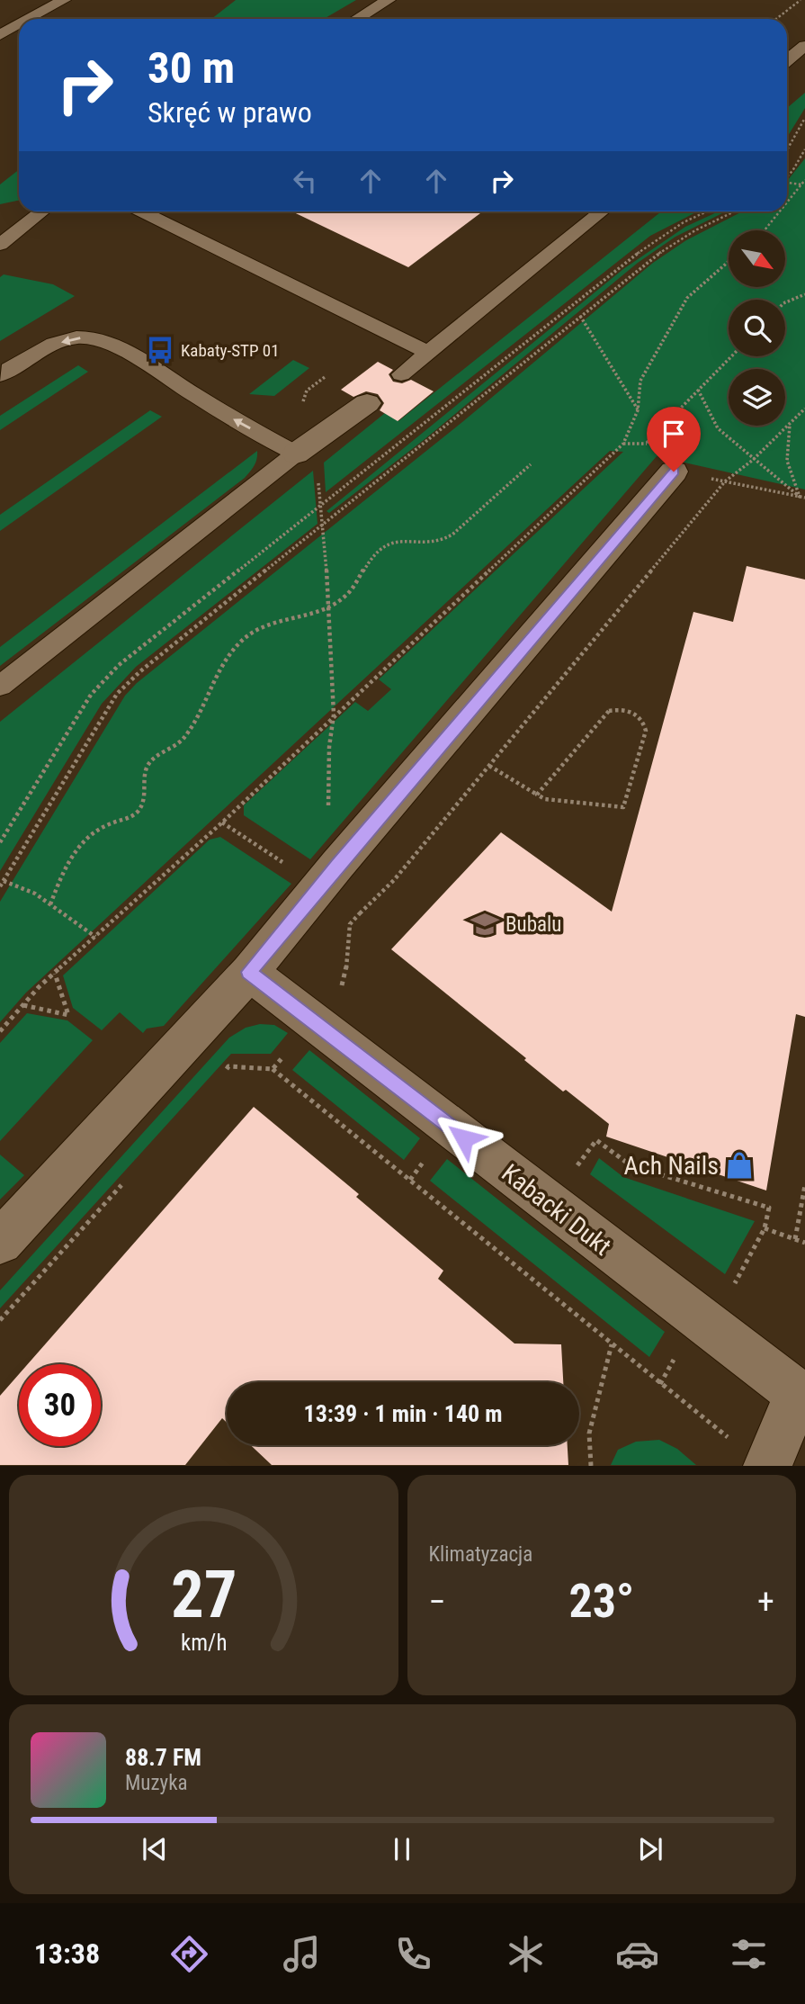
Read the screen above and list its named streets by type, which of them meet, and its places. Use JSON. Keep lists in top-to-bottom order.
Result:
{
  "streets": {
    "street": ["Kabacki Dukt"]
  },
  "places": {
    "bus stop": ["Kabaty-STP 01"],
    "school or university": ["Bubalu"],
    "shop": ["Ach Nails"]
  },
  "north": "bottom right",
  "page": {
    "turn": ["30 m", "Skręć w prawo"],
    "limit": "30",
    "trip": "13:39 · 1 min · 140 m",
    "tile": "Klimatyzacja",
    "heat": ["−", "23°", "+"],
    "song": ["88.7 FM", "Muzyka"],
    "tabs": "13:38",
    "gauge": ["27", "km/h"]
  }
}
